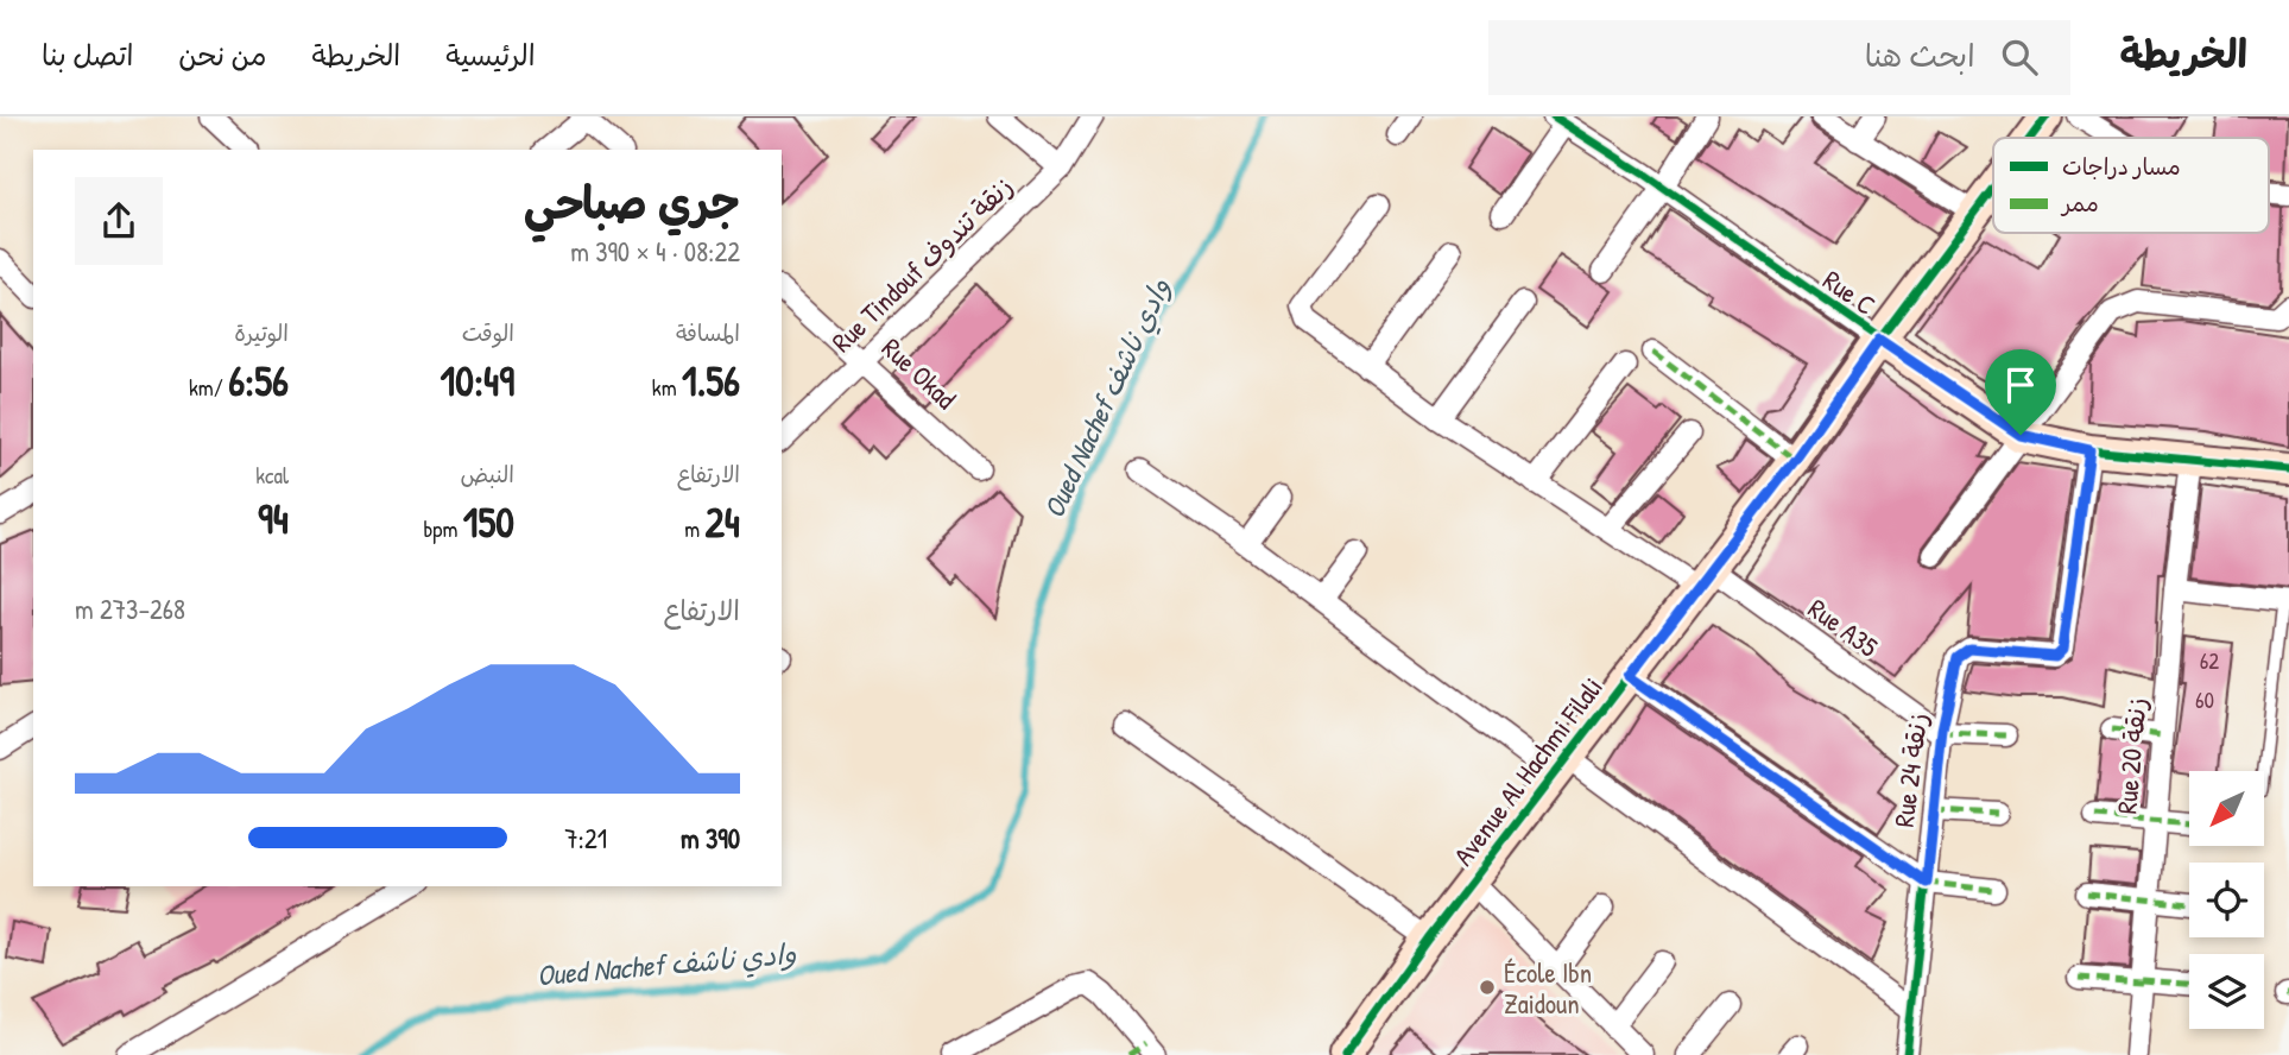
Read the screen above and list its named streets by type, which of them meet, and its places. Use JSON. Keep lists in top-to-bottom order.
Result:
{
  "streets": {
    "street": [
      "Rue Tindouf زنقة تندوف",
      "Rue C",
      "Rue Okad",
      "Rue A35",
      "Rue 20 زنقة",
      "Rue 24 زنقة",
      "Avenue Al Hachmi Filali"
    ]
  },
  "crossings": [
    ["Rue Tindouf زنقة تندوف", "Rue Okad"],
    ["Rue C", "Rue 20 زنقة"],
    ["Rue C", "Rue 24 زنقة"],
    ["Rue C", "Avenue Al Hachmi Filali"],
    ["Rue A35", "Rue 24 زنقة"],
    ["Rue A35", "Avenue Al Hachmi Filali"]
  ],
  "water": ["Oued Nachef وادي ناشف"],
  "places": ["École Ibn Zaidoun"],
  "house_numbers": ["62", "60"],
  "legend": ["مسار دراجات", "ممر"],
  "north": "bottom left",
  "page": {
    "header": "الخريطة",
    "search": "ابحث هنا",
    "nav": [
      "الرئيسية",
      "الخريطة",
      "من نحن",
      "اتصل بنا"
    ],
    "heading": ["جري صباحي", "08:22 · 4 × 390 m"],
    "stats": [
      ["المسافة", "1.56 km"],
      ["الوقت", "10:49"],
      ["الوتيرة", "6:56 /km"],
      ["الارتفاع", "24 m"],
      ["النبض", "150 bpm"],
      ["kcal", "94"]
    ],
    "chart": ["الارتفاع", "268–273 m"],
    "list": [
      {
        "name": "390 m",
        "note": "7:21"
      }
    ]
  }
}
